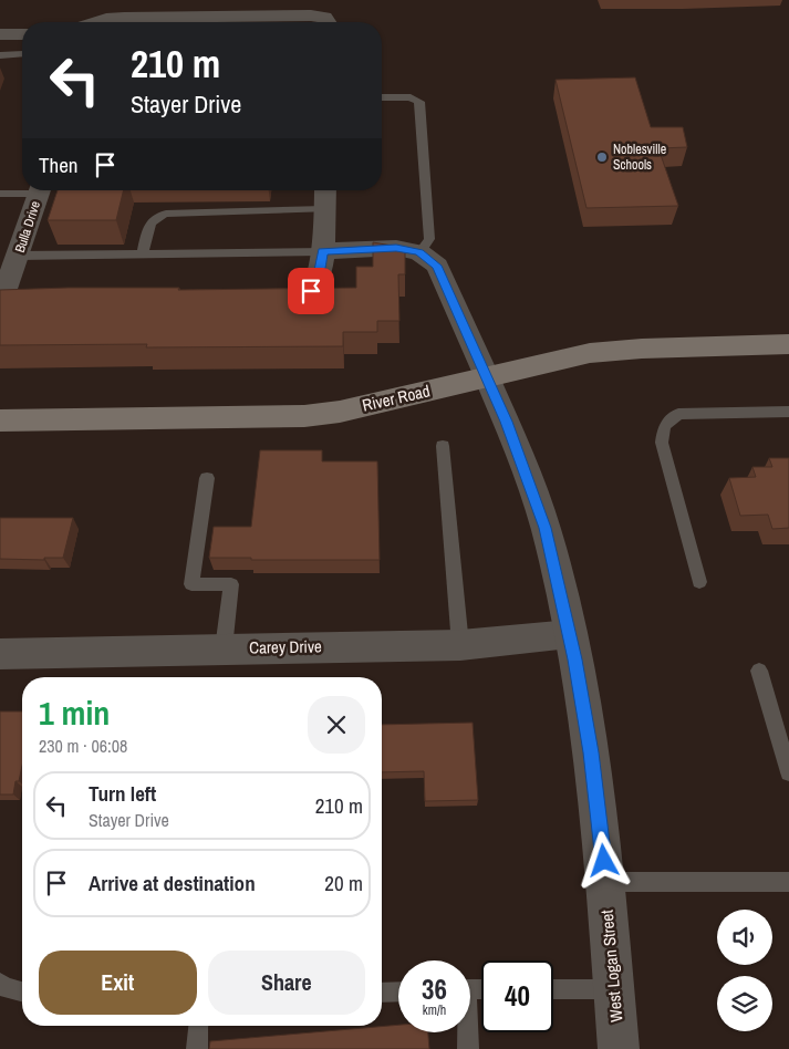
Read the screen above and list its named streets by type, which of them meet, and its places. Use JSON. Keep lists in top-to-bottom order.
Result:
{
  "streets": {
    "main road": ["River Road"],
    "street": ["Bulla Drive", "Carey Drive", "West Logan Street"]
  },
  "crossings": [
    ["River Road", "West Logan Street"],
    ["Carey Drive", "West Logan Street"]
  ],
  "places": ["Noblesville Schools"],
  "page": {
    "turn": ["210 m", "Stayer Drive"],
    "then": "Then",
    "heading": ["1 min", "230 m · 06:08"],
    "list": [
      {
        "name": "Turn left",
        "note": "Stayer Drive",
        "value": "210 m"
      },
      {
        "name": "Arrive at destination",
        "value": "20 m"
      }
    ],
    "buttons": ["Exit", "Share"],
    "speed": "36 km/h",
    "limit": "40"
  }
}
